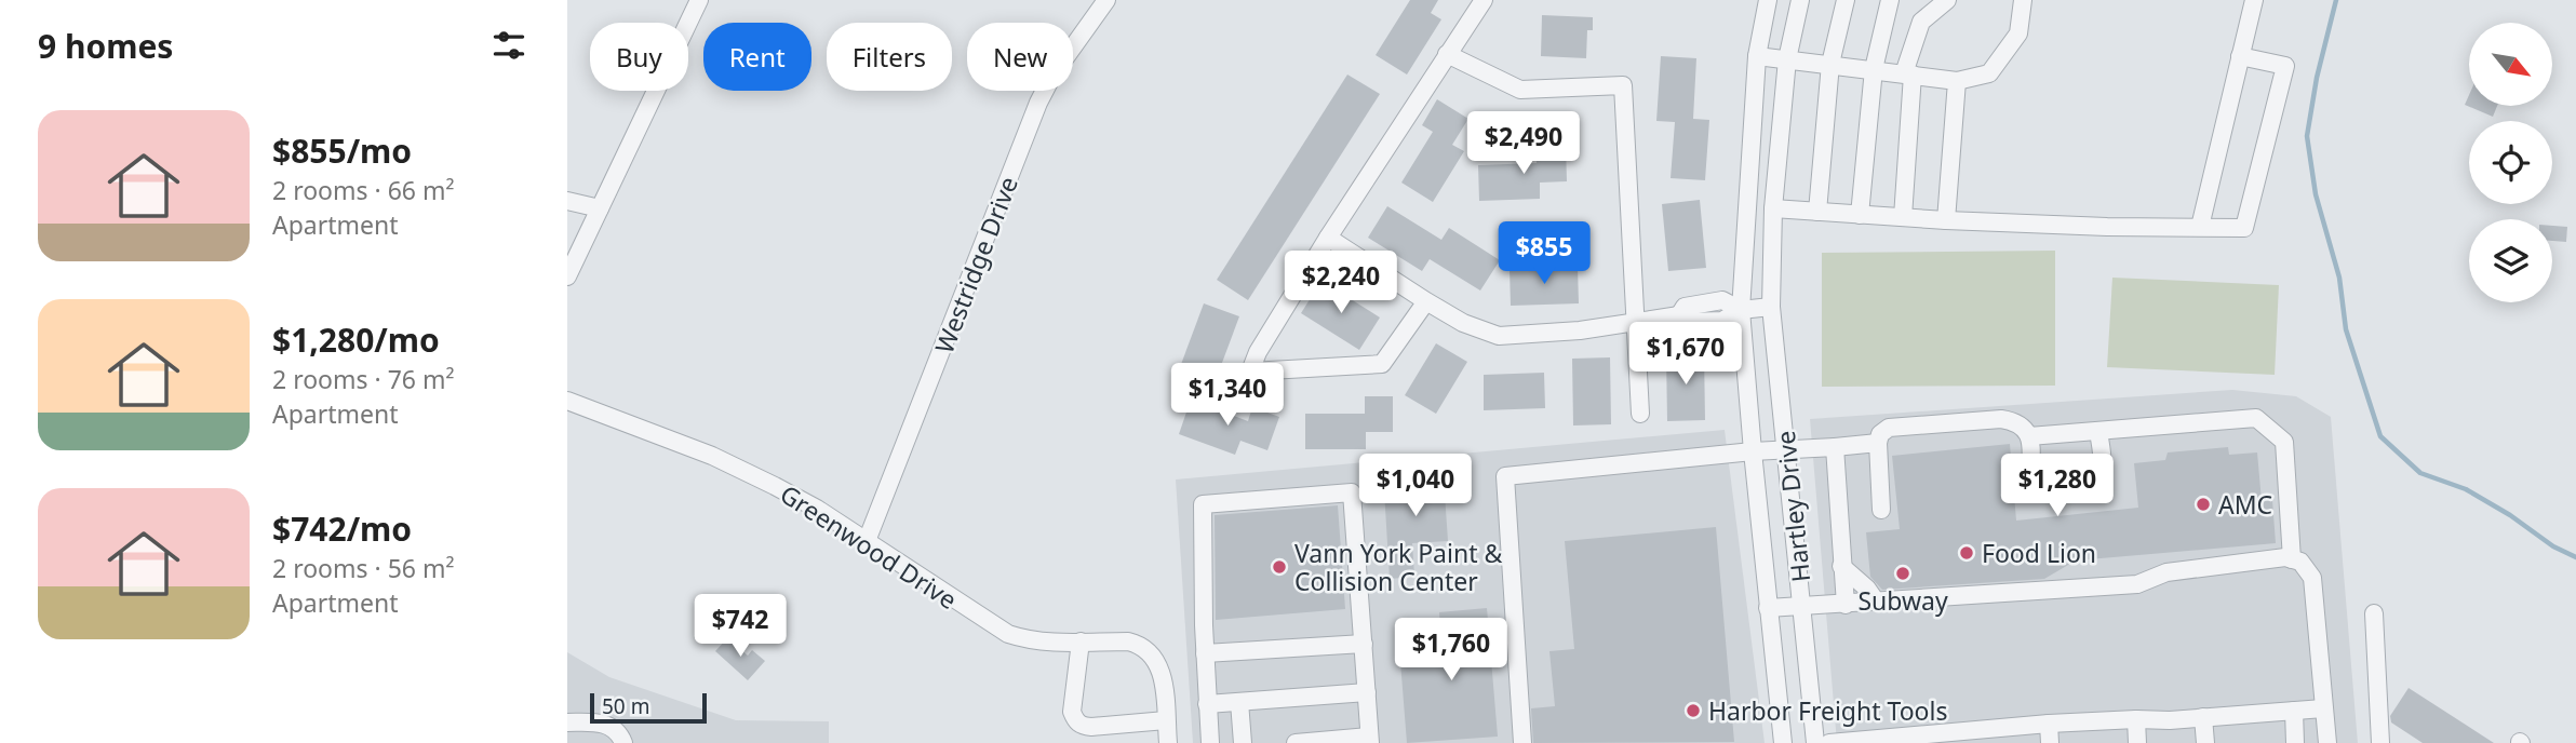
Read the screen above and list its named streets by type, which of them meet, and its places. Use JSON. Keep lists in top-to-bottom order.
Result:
{
  "streets": {
    "street": ["Westridge Drive", "Hartley Drive", "Greenwood Drive"]
  },
  "crossings": [
    ["Westridge Drive", "Greenwood Drive"]
  ],
  "places": [
    "AMC",
    "Food Lion",
    "Vann York Paint & Collision Center",
    "Subway",
    "Harbor Freight Tools"
  ],
  "scale_bar": "50 m",
  "north": "bottom right",
  "page": {
    "heading": "9 homes",
    "chip": [
      "Buy",
      "Rent",
      "Filters",
      "New"
    ],
    "list": [
      {
        "name": "$855/mo",
        "note": "2 rooms · 66 m² · Apartment"
      },
      {
        "name": "$1,280/mo",
        "note": "2 rooms · 76 m² · Apartment"
      },
      {
        "name": "$742/mo",
        "note": "2 rooms · 56 m² · Apartment"
      }
    ],
    "price": [
      "$2,490",
      "$855",
      "$2,240",
      "$1,670",
      "$1,340",
      "$1,040",
      "$1,280",
      "$742",
      "$1,760"
    ],
    "scale": "50 m"
  }
}
